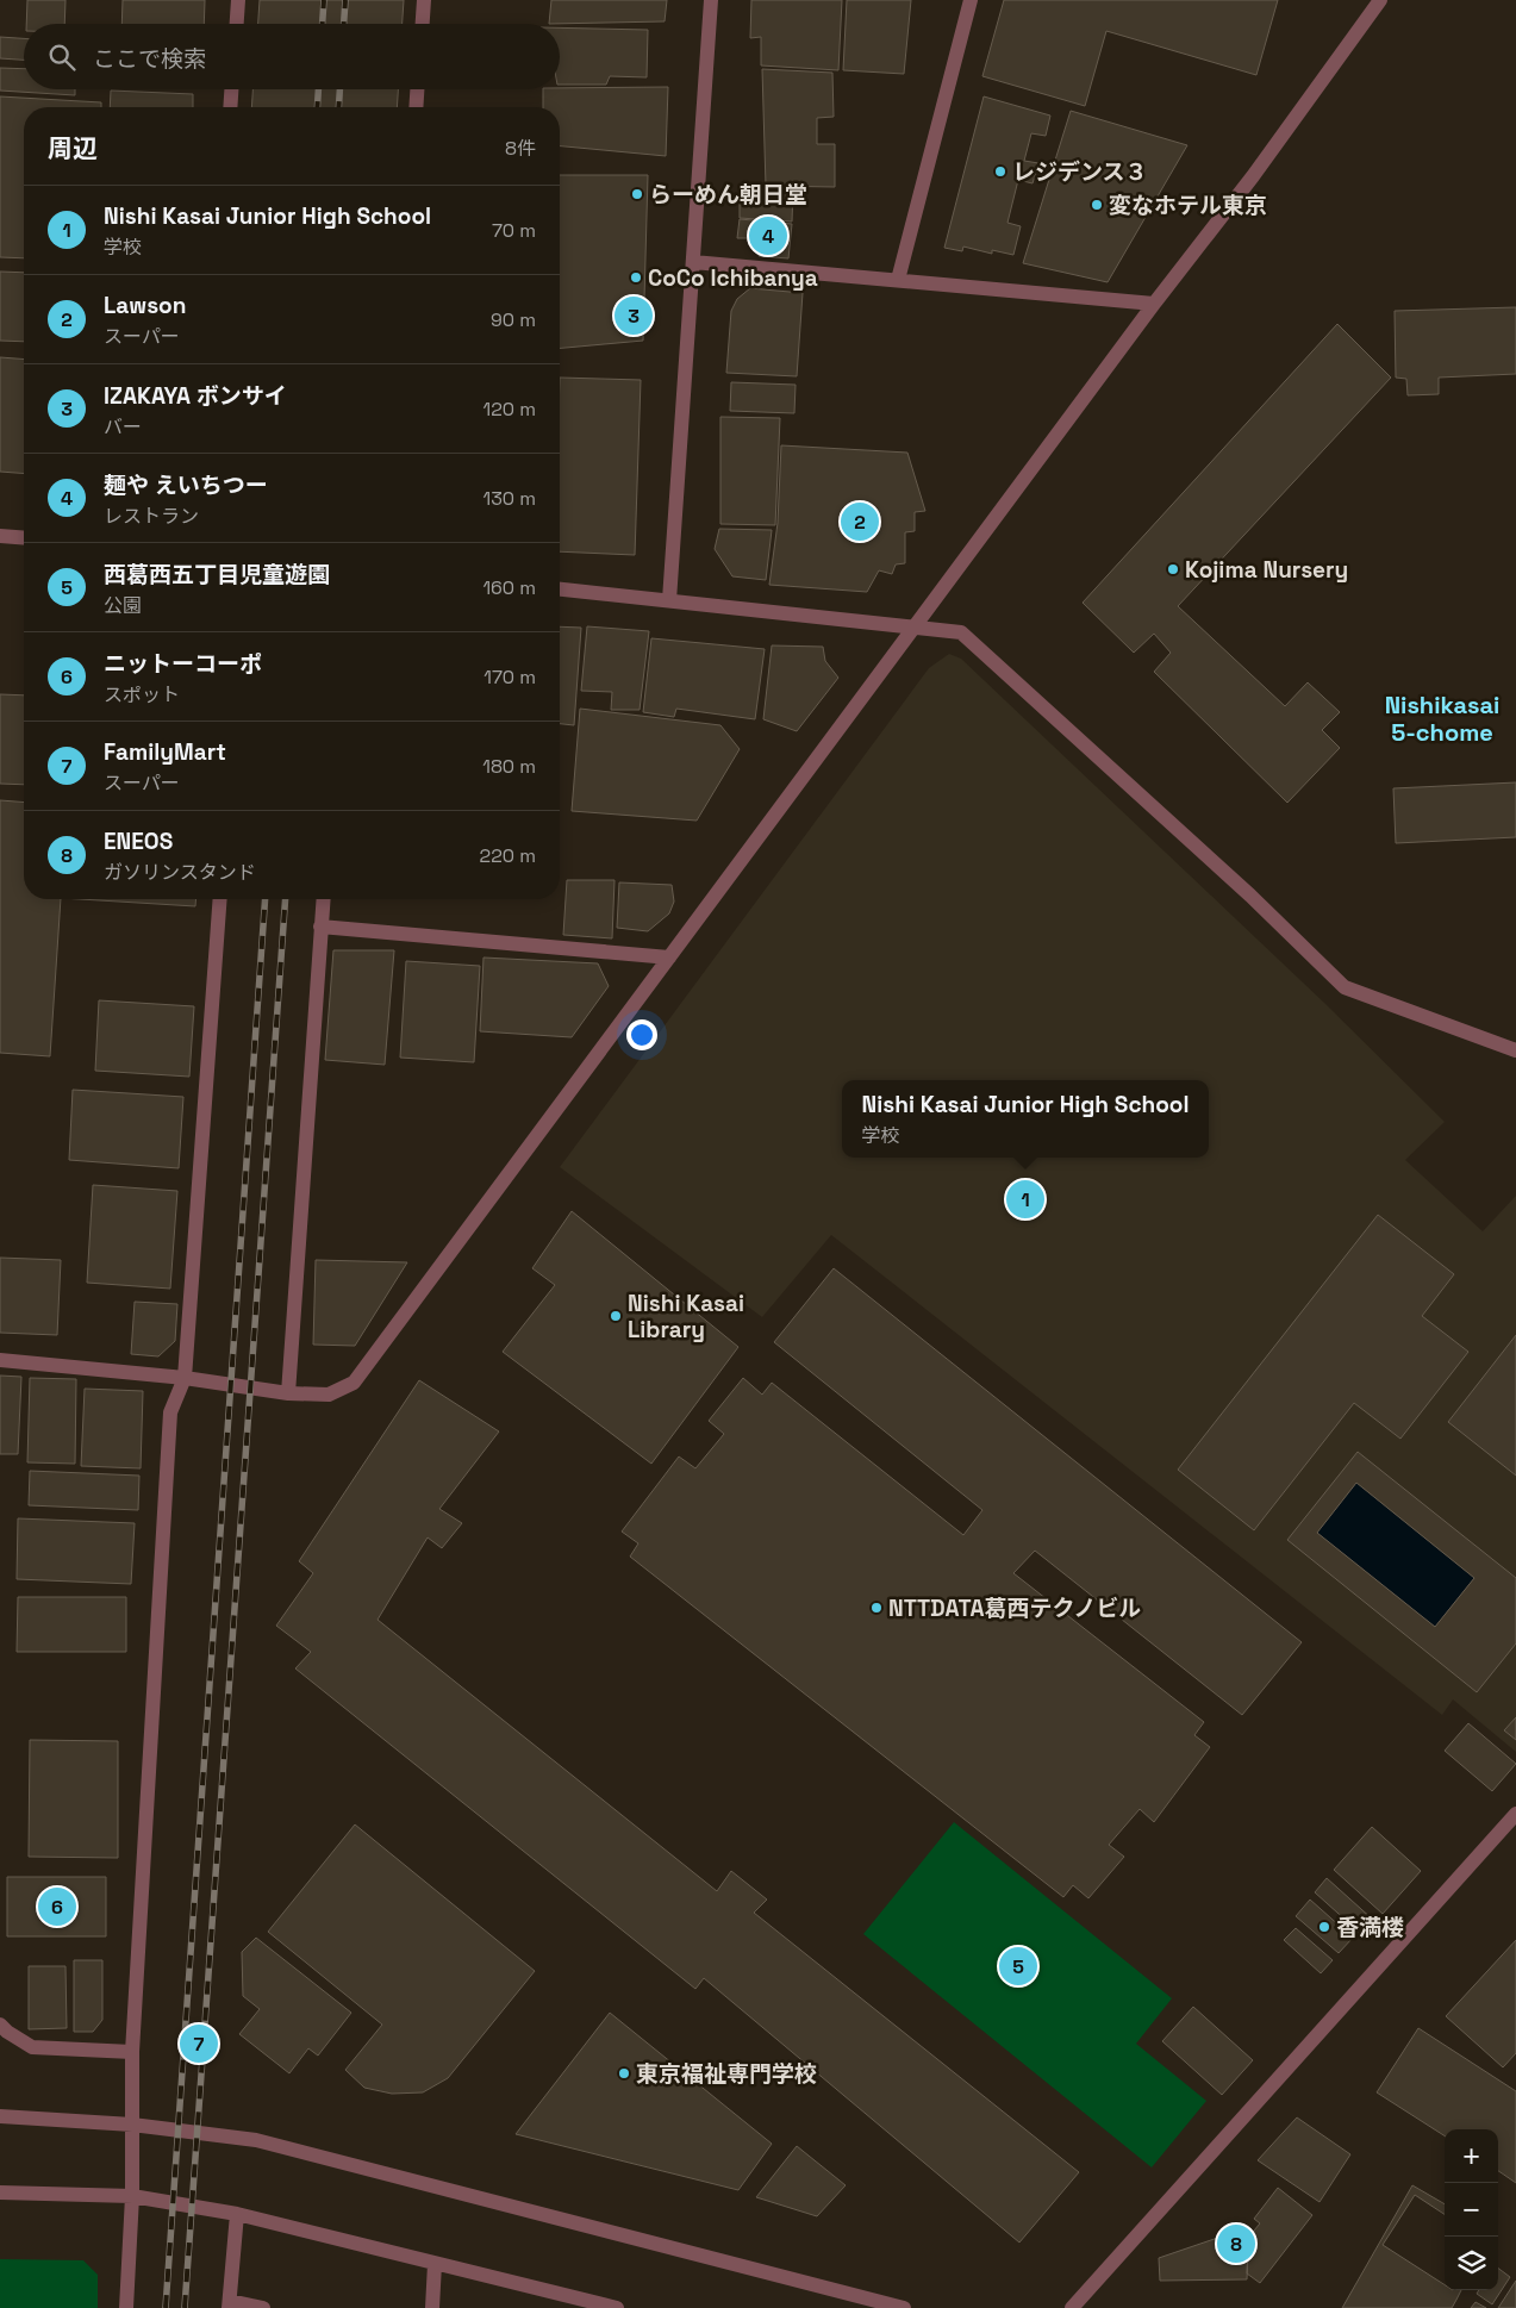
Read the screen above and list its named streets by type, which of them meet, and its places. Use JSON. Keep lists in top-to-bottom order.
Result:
{
  "districts": ["Nishikasai 5-chome"],
  "places": [
    "レジデンス３",
    "らーめん朝日堂",
    "変なホテル東京",
    "CoCo Ichibanya",
    "Kojima Nursery",
    "Nishi Kasai Library",
    "NTTDATA葛西テクノビル",
    "香満楼",
    "東京福祉専門学校"
  ],
  "page": {
    "search": "ここで検索",
    "heading": ["周辺", "8件"],
    "list": [
      {
        "mark": "1",
        "name": "Nishi Kasai Junior High School",
        "note": "学校",
        "value": "70 m"
      },
      {
        "mark": "2",
        "name": "Lawson",
        "note": "スーパー",
        "value": "90 m"
      },
      {
        "mark": "3",
        "name": "IZAKAYA ボンサイ",
        "note": "バー",
        "value": "120 m"
      },
      {
        "mark": "4",
        "name": "麺や えいちつー",
        "note": "レストラン",
        "value": "130 m"
      },
      {
        "mark": "5",
        "name": "西葛西五丁目児童遊園",
        "note": "公園",
        "value": "160 m"
      },
      {
        "mark": "6",
        "name": "ニットーコーポ",
        "note": "スポット",
        "value": "170 m"
      },
      {
        "mark": "7",
        "name": "FamilyMart",
        "note": "スーパー",
        "value": "180 m"
      },
      {
        "mark": "8",
        "name": "ENEOS",
        "note": "ガソリンスタンド",
        "value": "220 m"
      }
    ],
    "pins": [
      "4",
      "3",
      "2",
      "1",
      "6",
      "5",
      "7",
      "8"
    ],
    "popup": ["Nishi Kasai Junior High School", "学校"],
    "map_buttons": ["+", "−"]
  }
}
